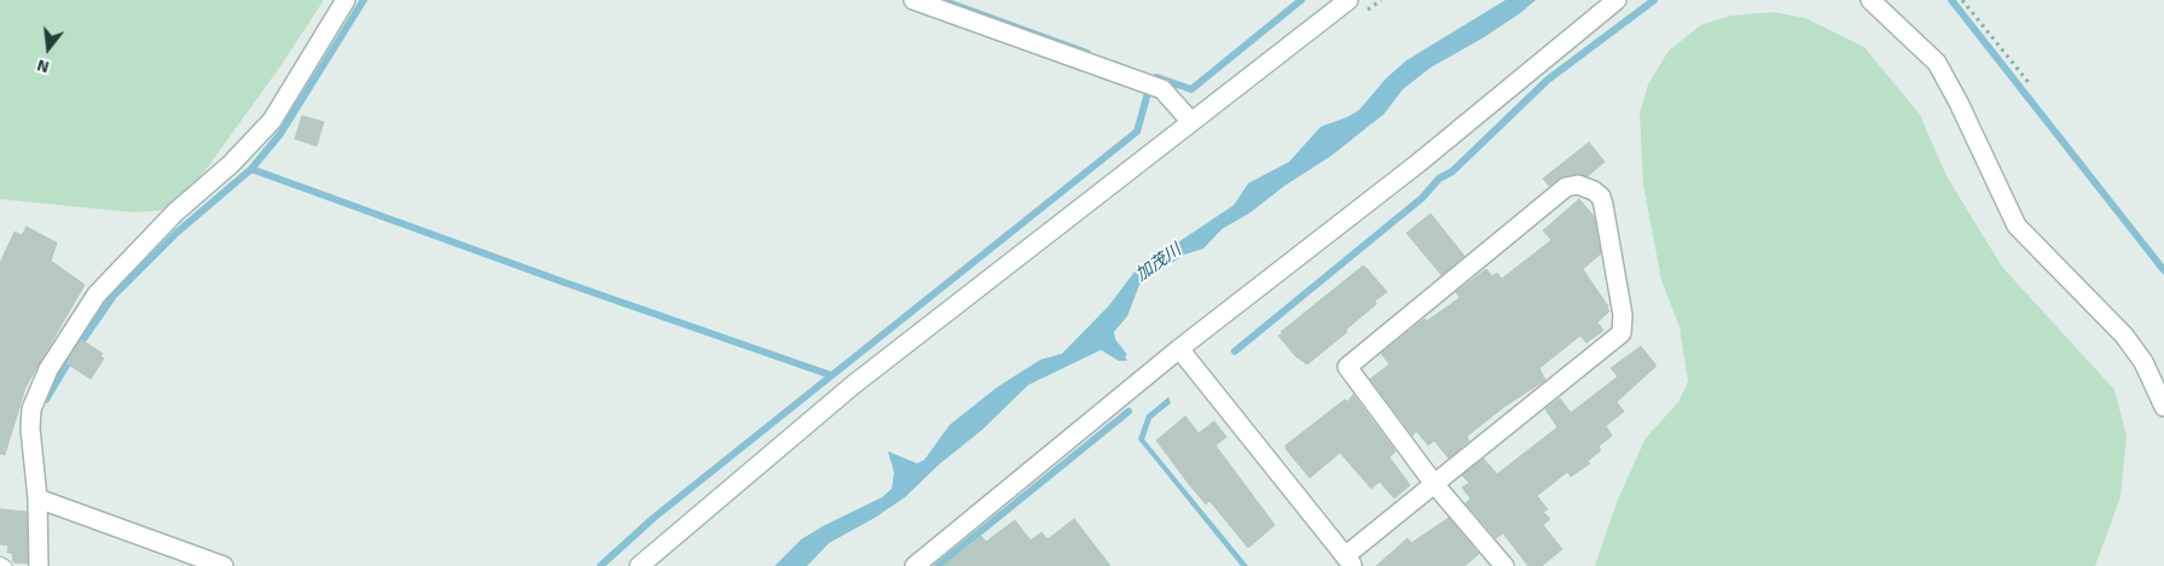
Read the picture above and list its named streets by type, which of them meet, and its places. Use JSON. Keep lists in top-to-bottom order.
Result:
{
  "water": ["加茂川"],
  "north": "bottom"
}
